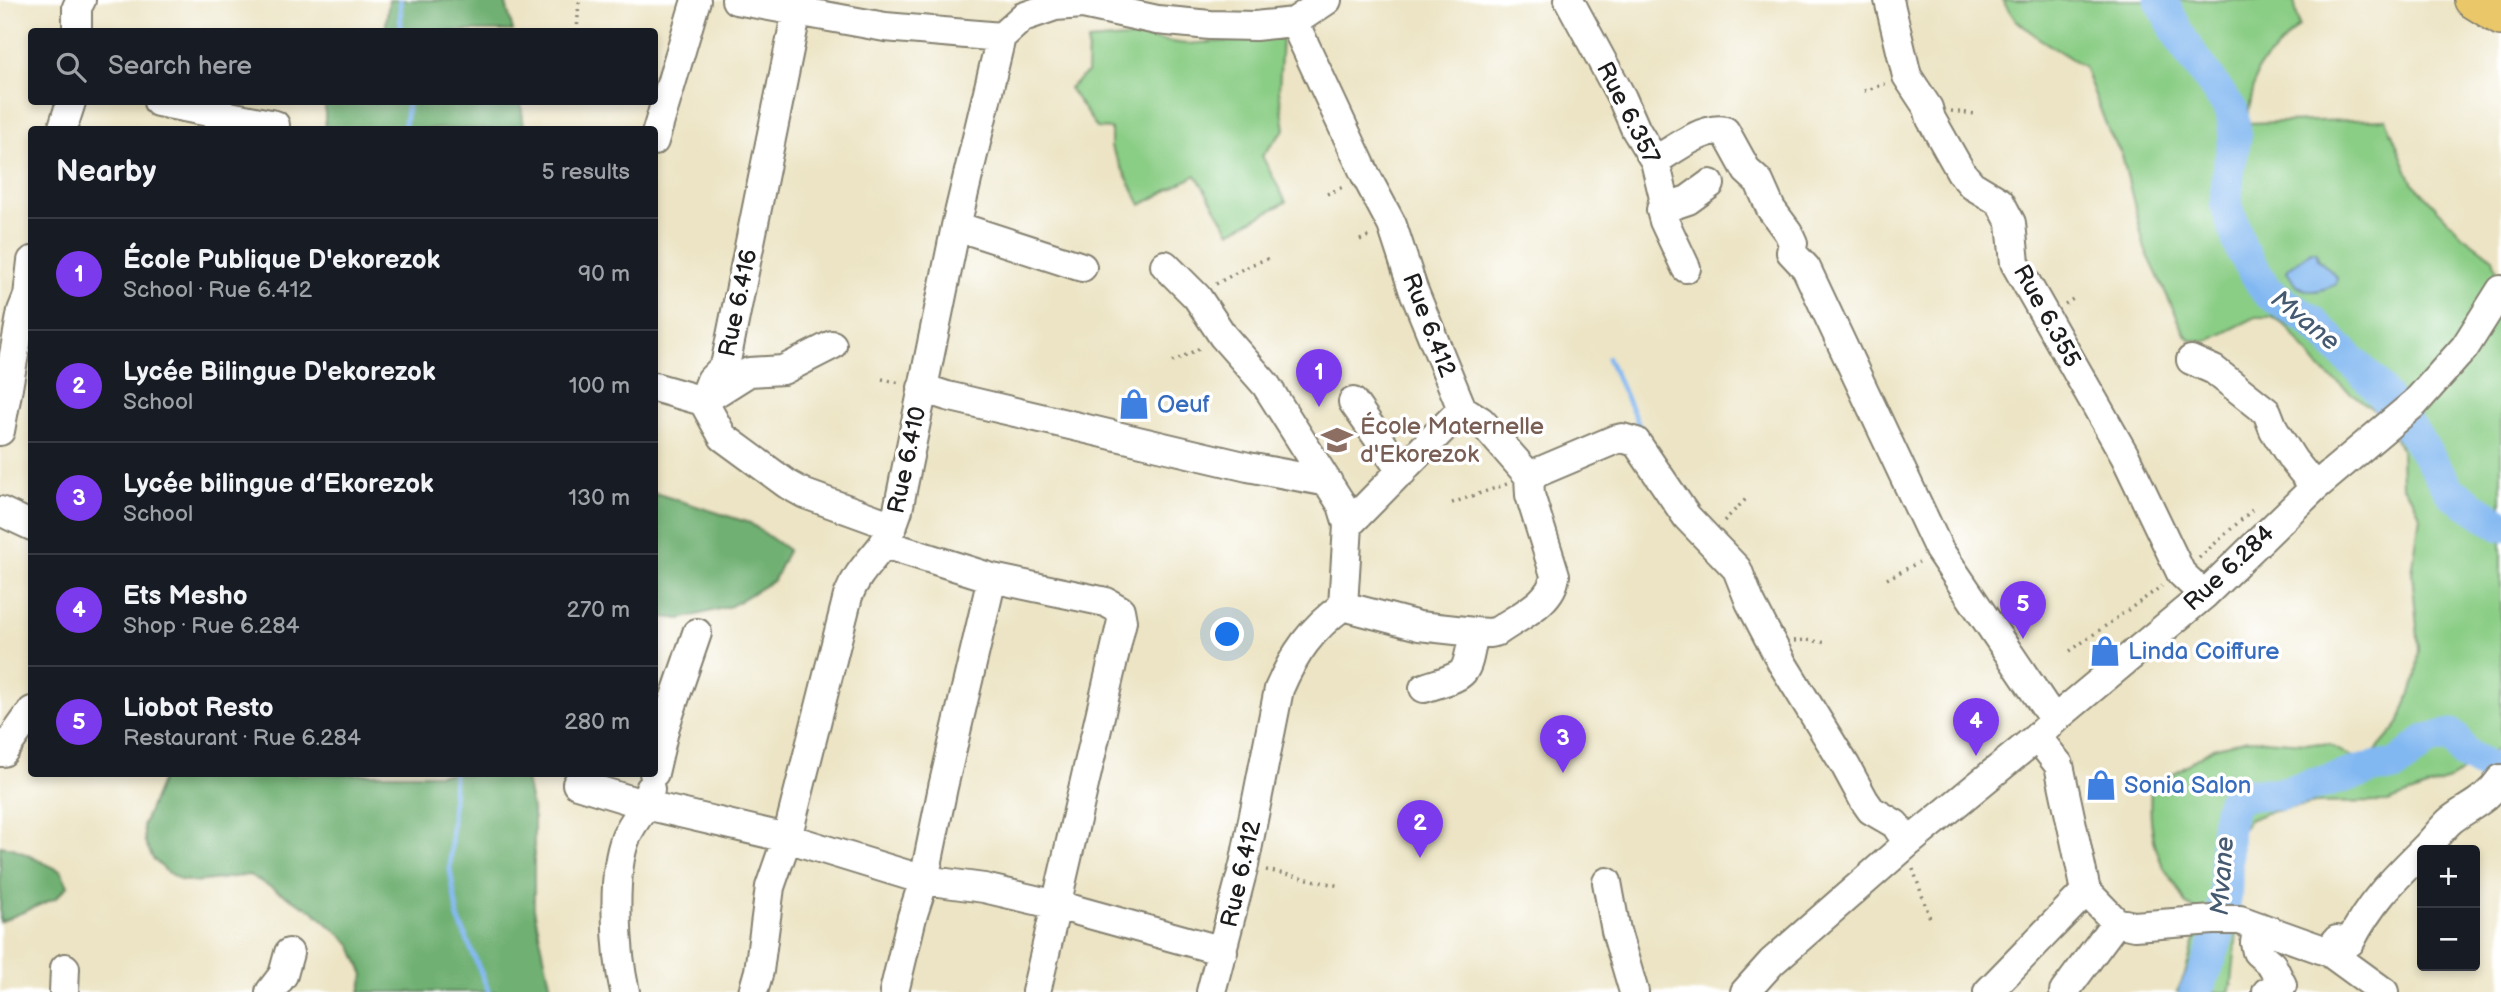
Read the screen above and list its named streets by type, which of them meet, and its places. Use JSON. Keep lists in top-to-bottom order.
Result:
{
  "streets": {
    "street": [
      "Rue 6.357",
      "Rue 6.416",
      "Rue 6.355",
      "Rue 6.412",
      "Rue 6.410",
      "Rue 6.284"
    ]
  },
  "crossings": [
    ["Rue 6.355", "Rue 6.284"]
  ],
  "water": ["Mvane"],
  "places": {
    "shop": ["Oeuf", "Linda Coiffure", "Sonia Salon"],
    "school or university": ["École Maternelle d'Ekorezok"]
  },
  "page": {
    "search": "Search here",
    "heading": ["Nearby", "5 results"],
    "list": [
      {
        "mark": "1",
        "name": "École Publique D'ekorezok",
        "note": "School · Rue 6.412",
        "value": "90 m"
      },
      {
        "mark": "2",
        "name": "Lycée Bilingue D'ekorezok",
        "note": "School",
        "value": "100 m"
      },
      {
        "mark": "3",
        "name": "Lycée bilingue d’Ekorezok",
        "note": "School",
        "value": "130 m"
      },
      {
        "mark": "4",
        "name": "Ets Mesho",
        "note": "Shop · Rue 6.284",
        "value": "270 m"
      },
      {
        "mark": "5",
        "name": "Liobot Resto",
        "note": "Restaurant · Rue 6.284",
        "value": "280 m"
      }
    ],
    "pins": [
      "1",
      "5",
      "4",
      "3",
      "2"
    ],
    "map_buttons": ["+", "−"]
  }
}
